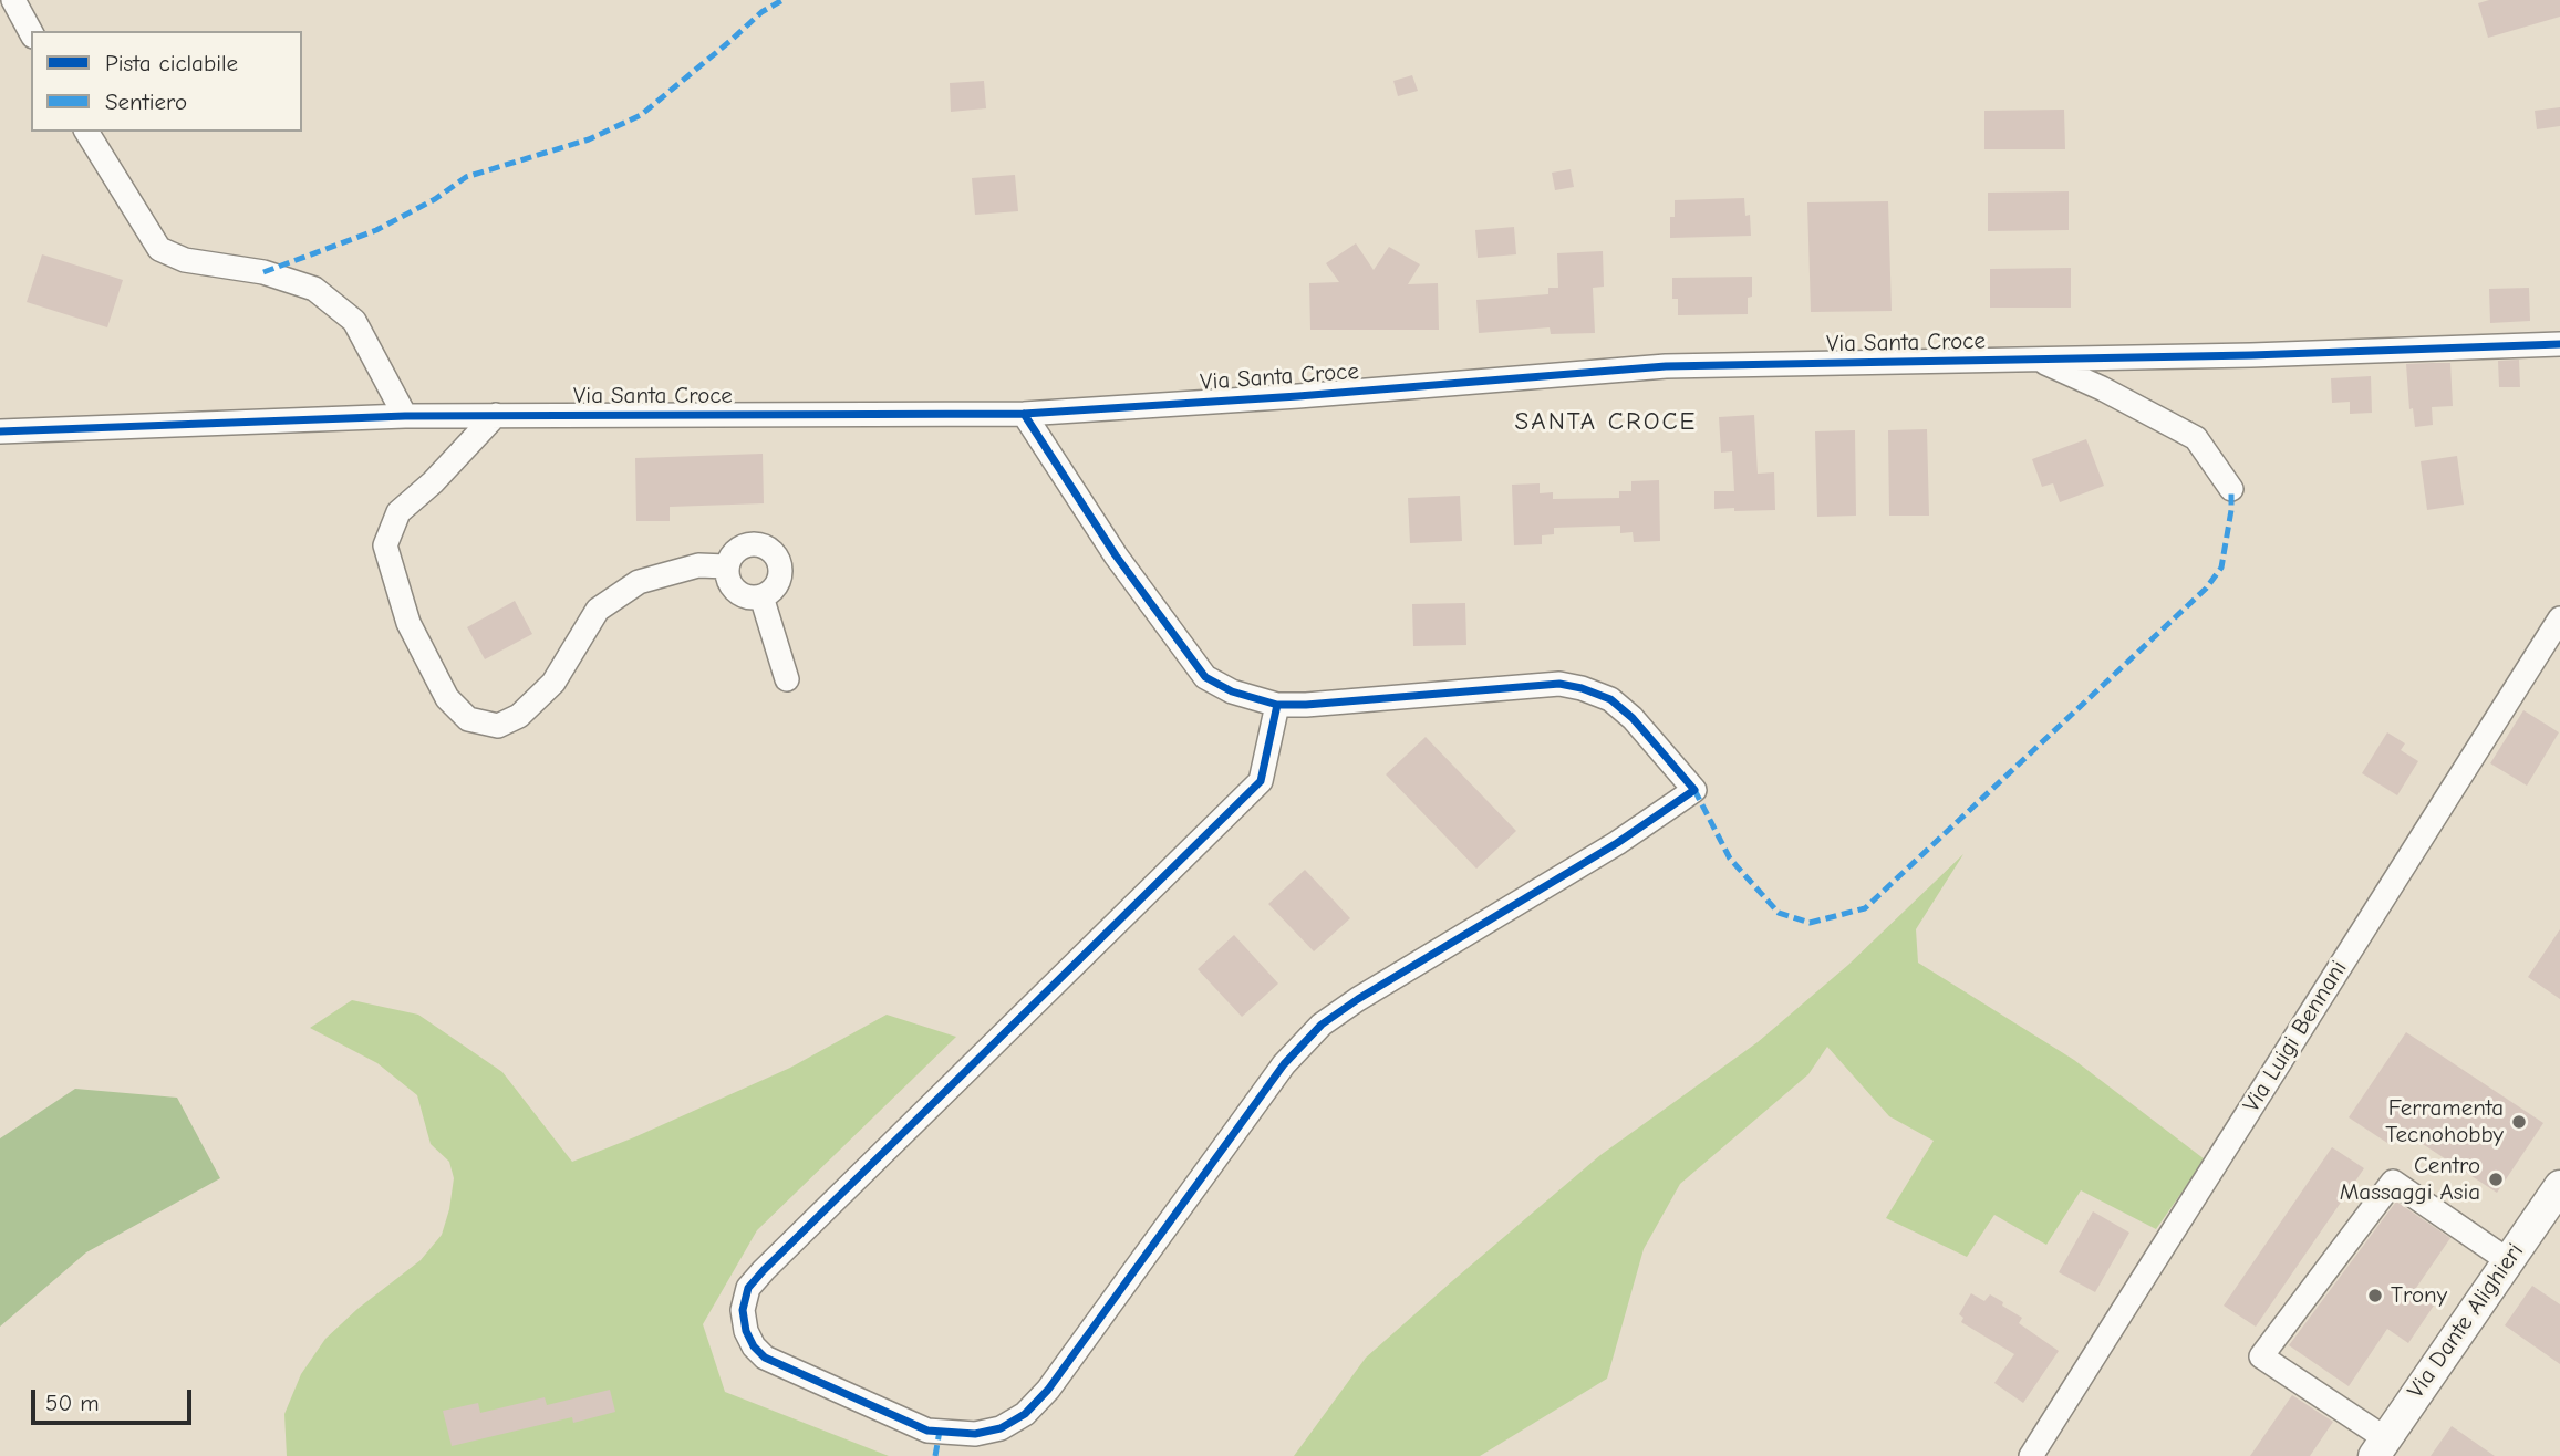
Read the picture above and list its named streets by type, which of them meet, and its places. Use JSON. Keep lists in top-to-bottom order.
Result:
{
  "streets": {
    "main road": ["Via Dante Alighieri"],
    "street": ["Via Santa Croce", "Via Luigi Bennani"]
  },
  "districts": ["SANTA CROCE"],
  "places": ["Ferramenta Tecnohobby", "Centro Massaggi Asia", "Trony"],
  "legend": ["Pista ciclabile", "Sentiero"],
  "scale_bar": "50 m"
}
